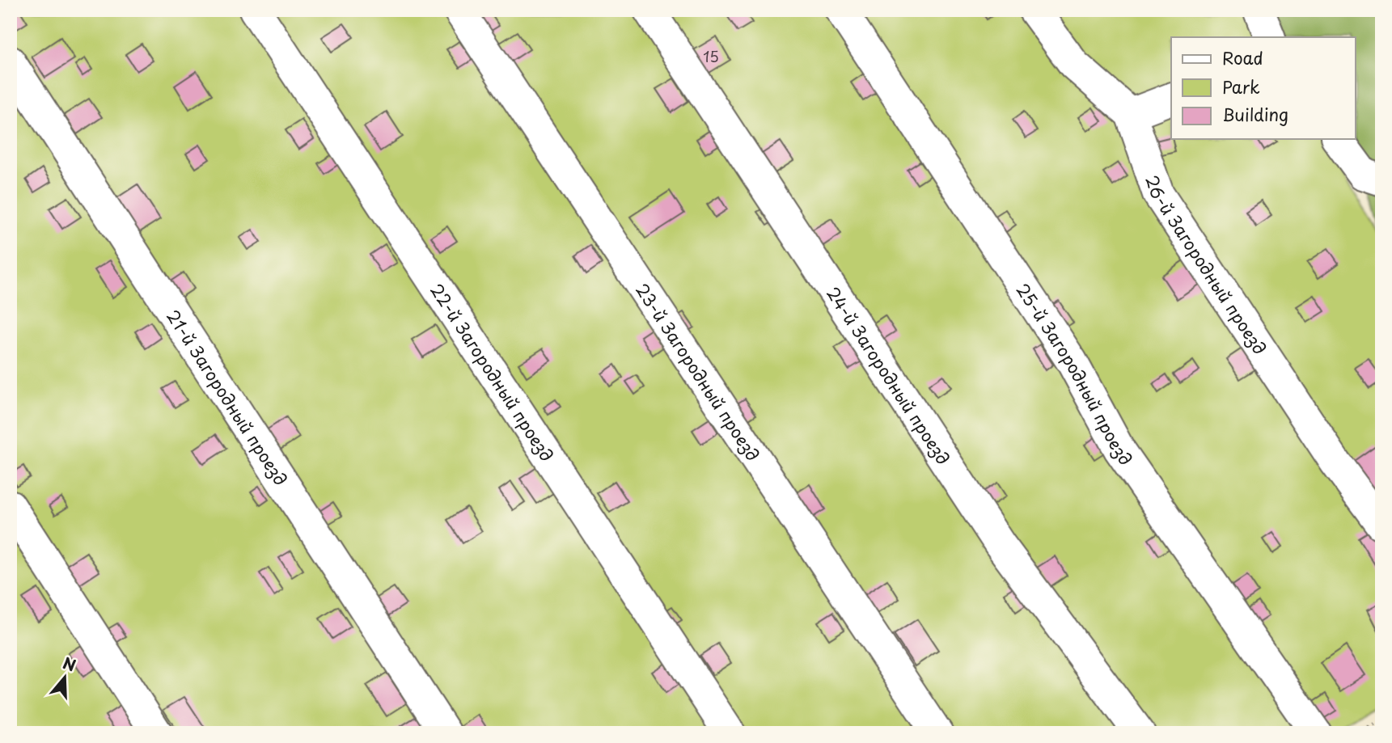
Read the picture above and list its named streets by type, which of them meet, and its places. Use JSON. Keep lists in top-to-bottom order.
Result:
{
  "streets": {
    "lane": [
      "26-й Загородный проезд",
      "22-й Загородный проезд",
      "23-й Загородный проезд",
      "25-й Загородный проезд",
      "24-й Загородный проезд",
      "21-й Загородный проезд"
    ]
  },
  "house_numbers": ["15"],
  "legend": ["Road", "Park", "Building"],
  "north": "top"
}
